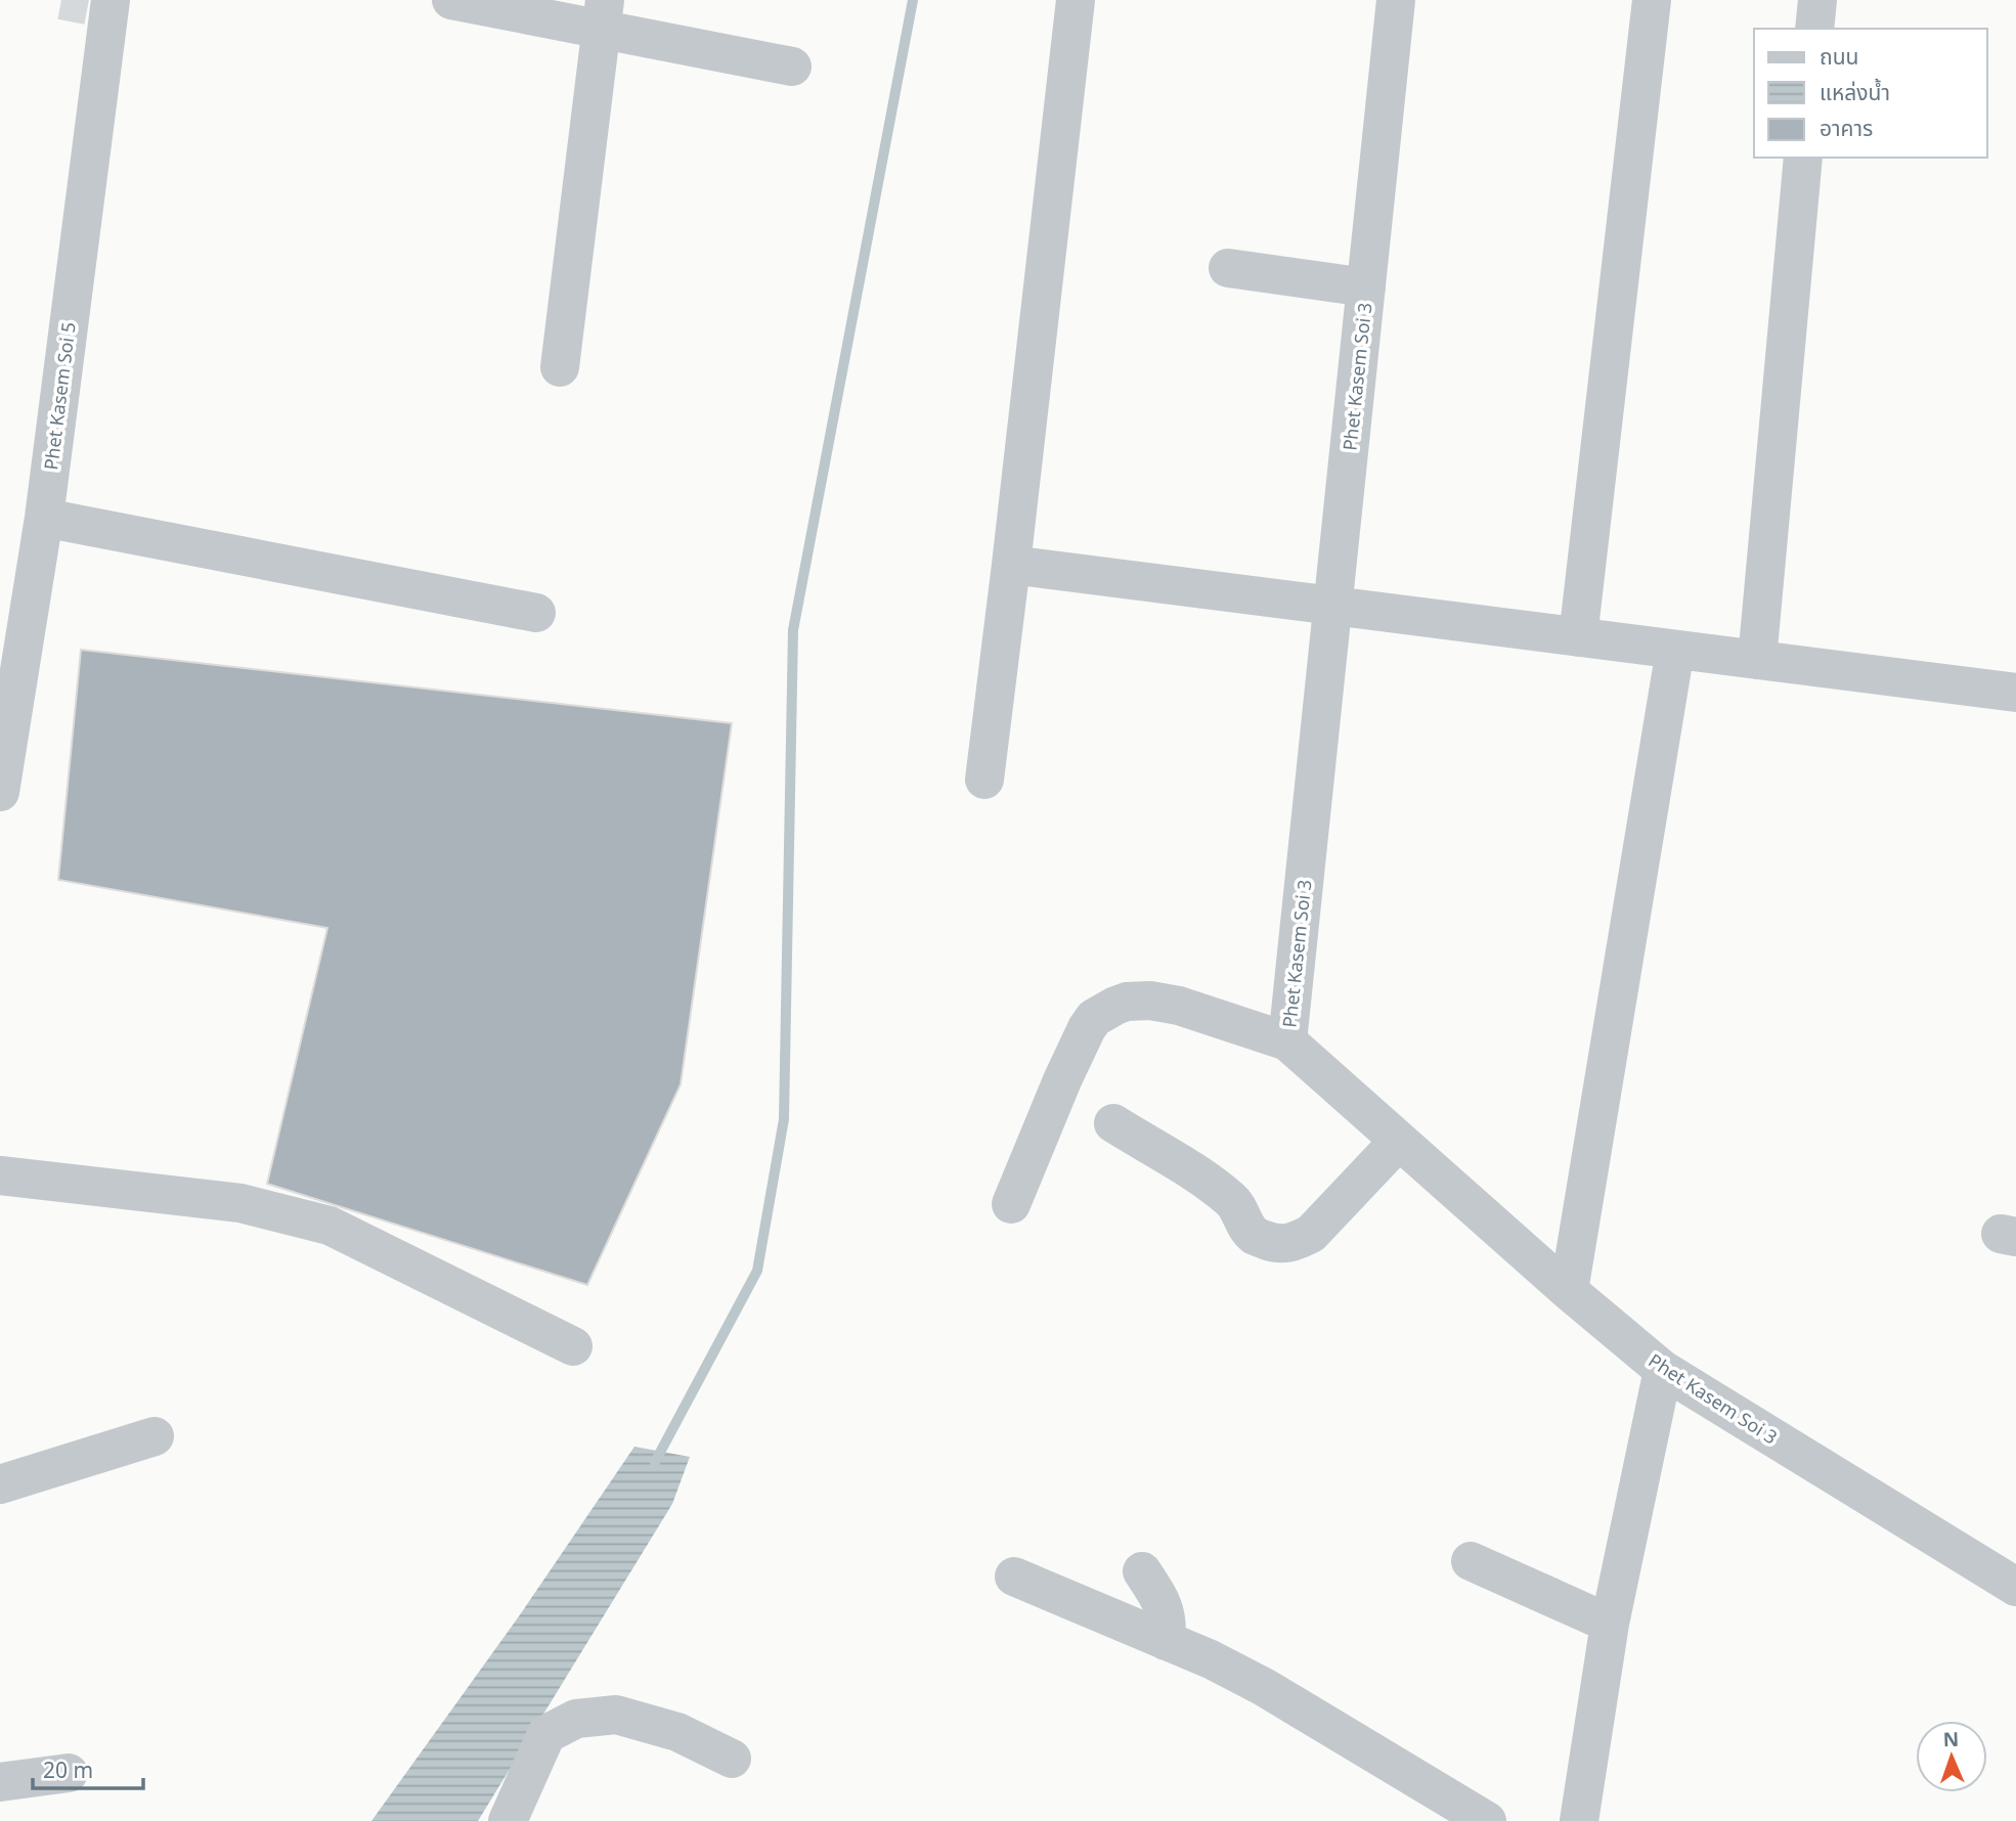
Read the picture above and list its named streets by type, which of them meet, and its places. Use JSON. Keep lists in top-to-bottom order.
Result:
{
  "streets": {
    "street": ["Phet Kasem Soi 3", "Phet Kasem Soi 5"]
  },
  "legend": ["ถนน", "แหล่งน้ำ", "อาคาร"],
  "scale_bar": "20 m",
  "north": "top"
}
